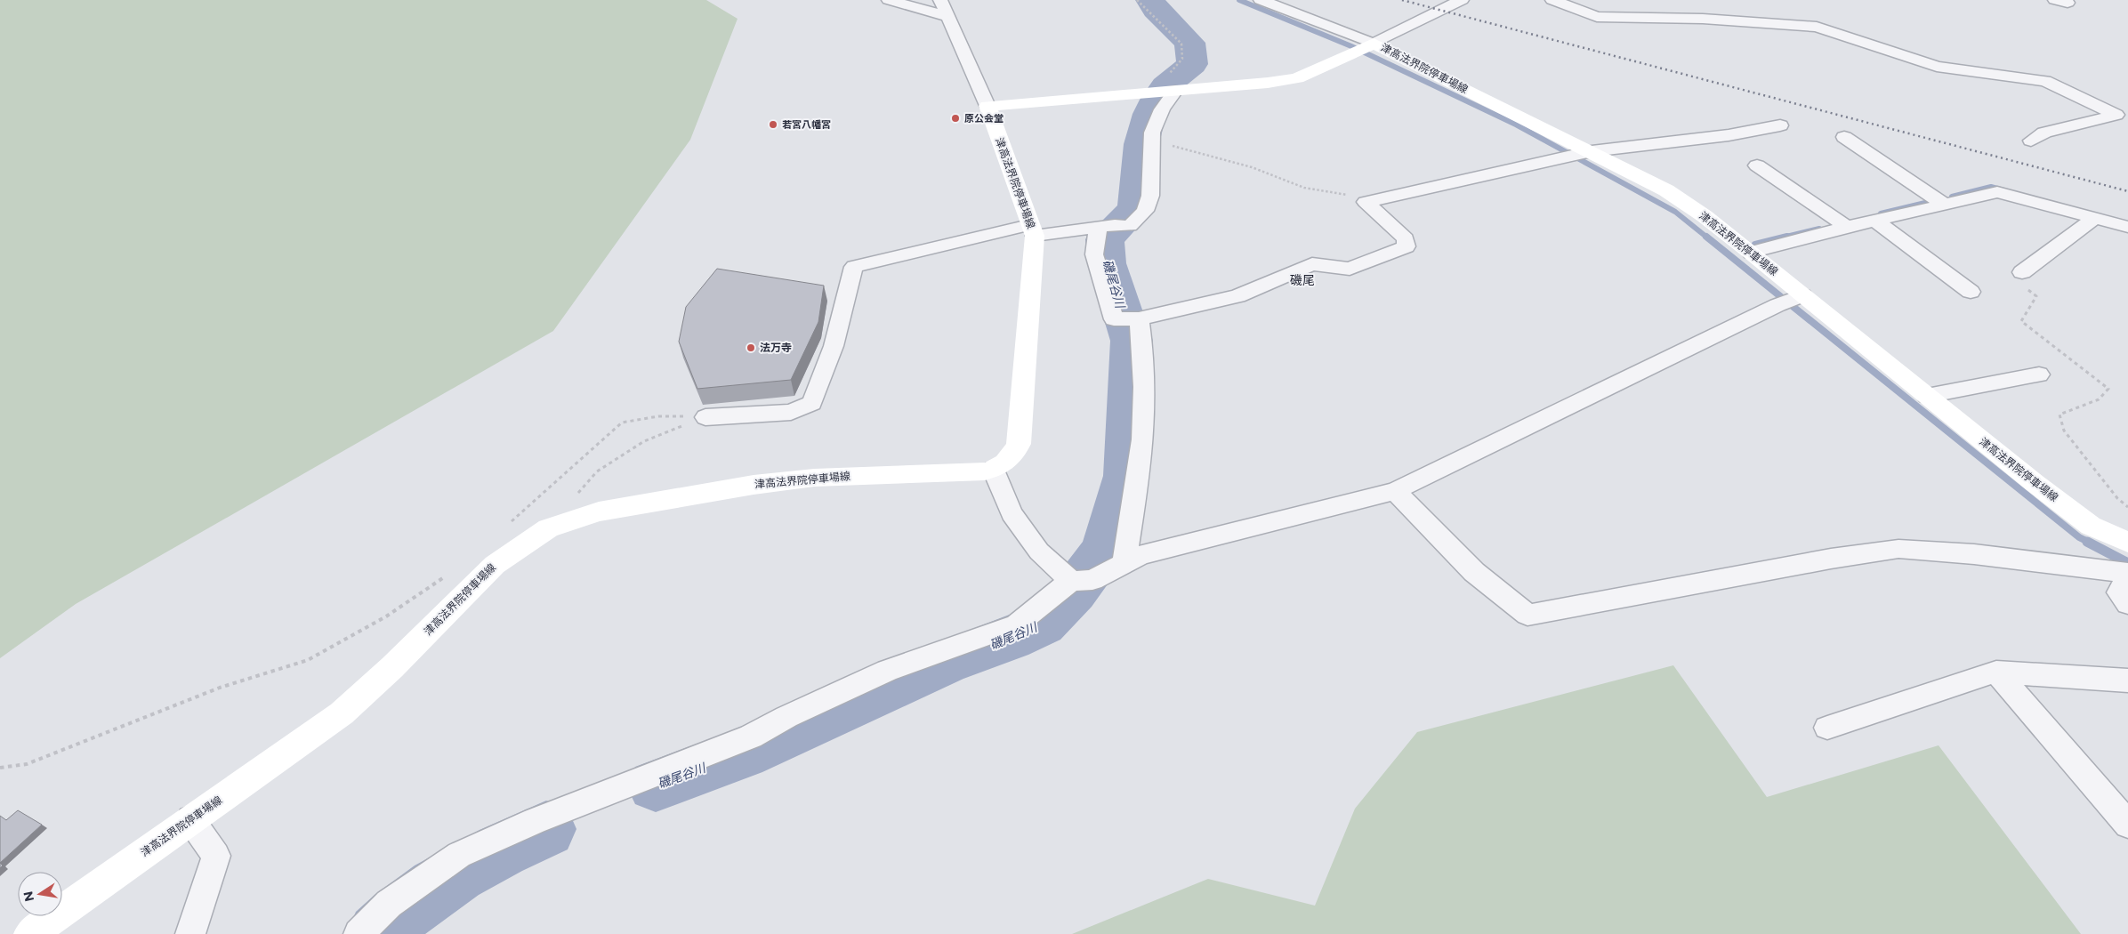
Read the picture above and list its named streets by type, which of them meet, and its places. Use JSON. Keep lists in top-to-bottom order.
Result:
{
  "streets": {
    "main road": ["津高法界院停車場線"]
  },
  "districts": ["磯尾"],
  "water": ["磯尾谷川"],
  "places": ["原公会堂", "若宮八幡宮", "法万寺"],
  "north": "left"
}
